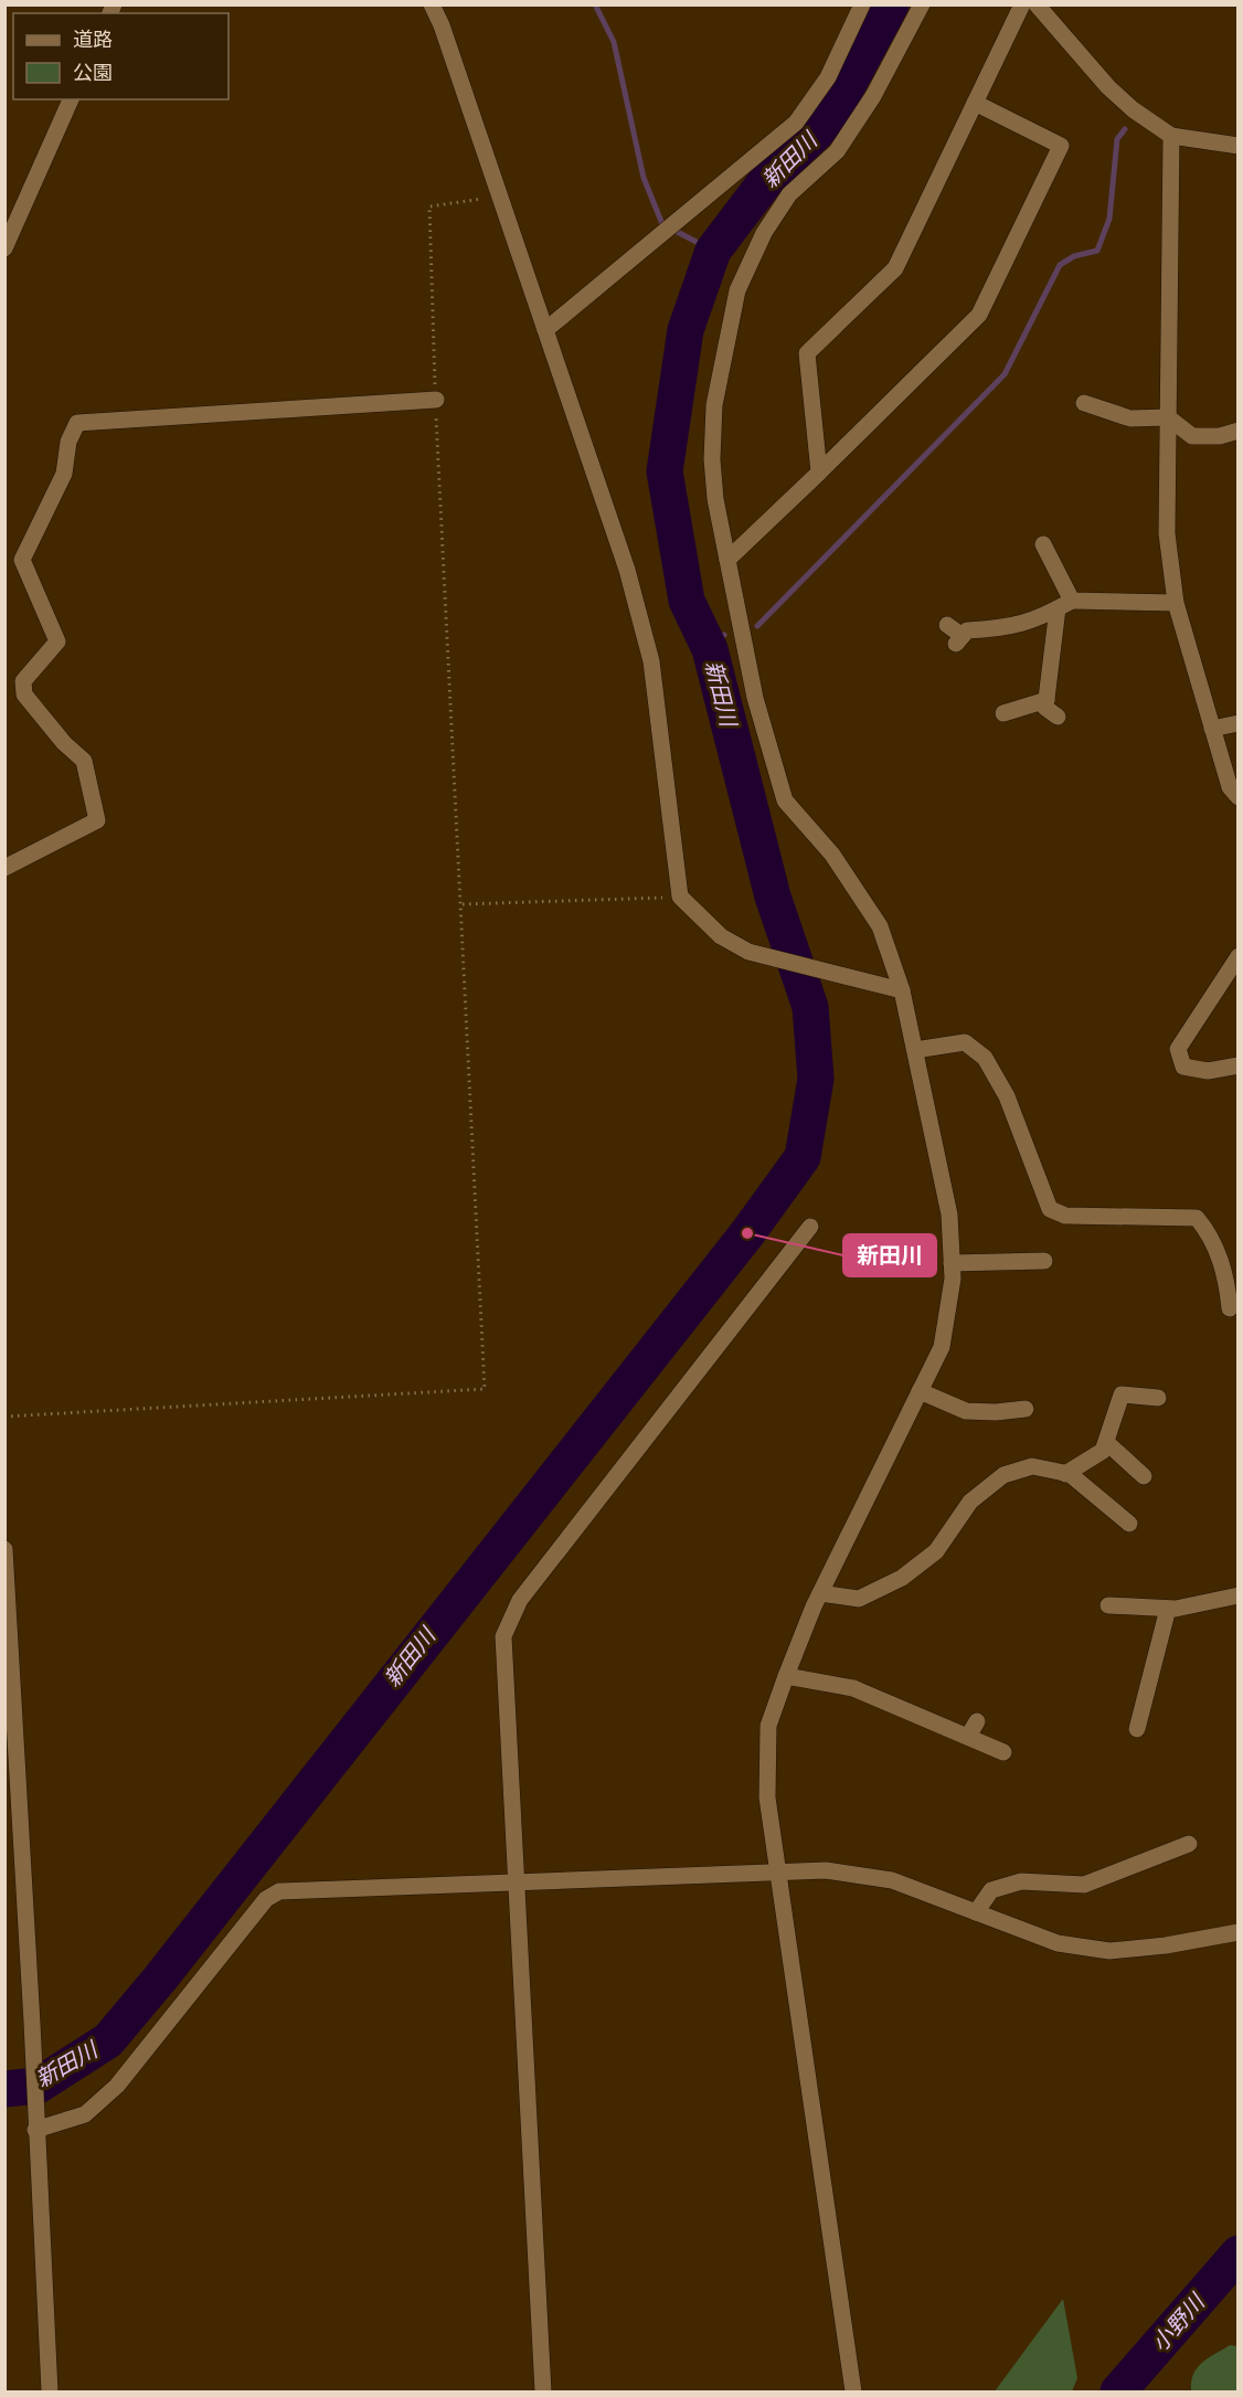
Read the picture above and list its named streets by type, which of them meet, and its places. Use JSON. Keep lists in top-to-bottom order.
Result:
{
  "water": ["新田川", "小野川"],
  "places": ["新田川"],
  "legend": ["道路", "公園"]
}
